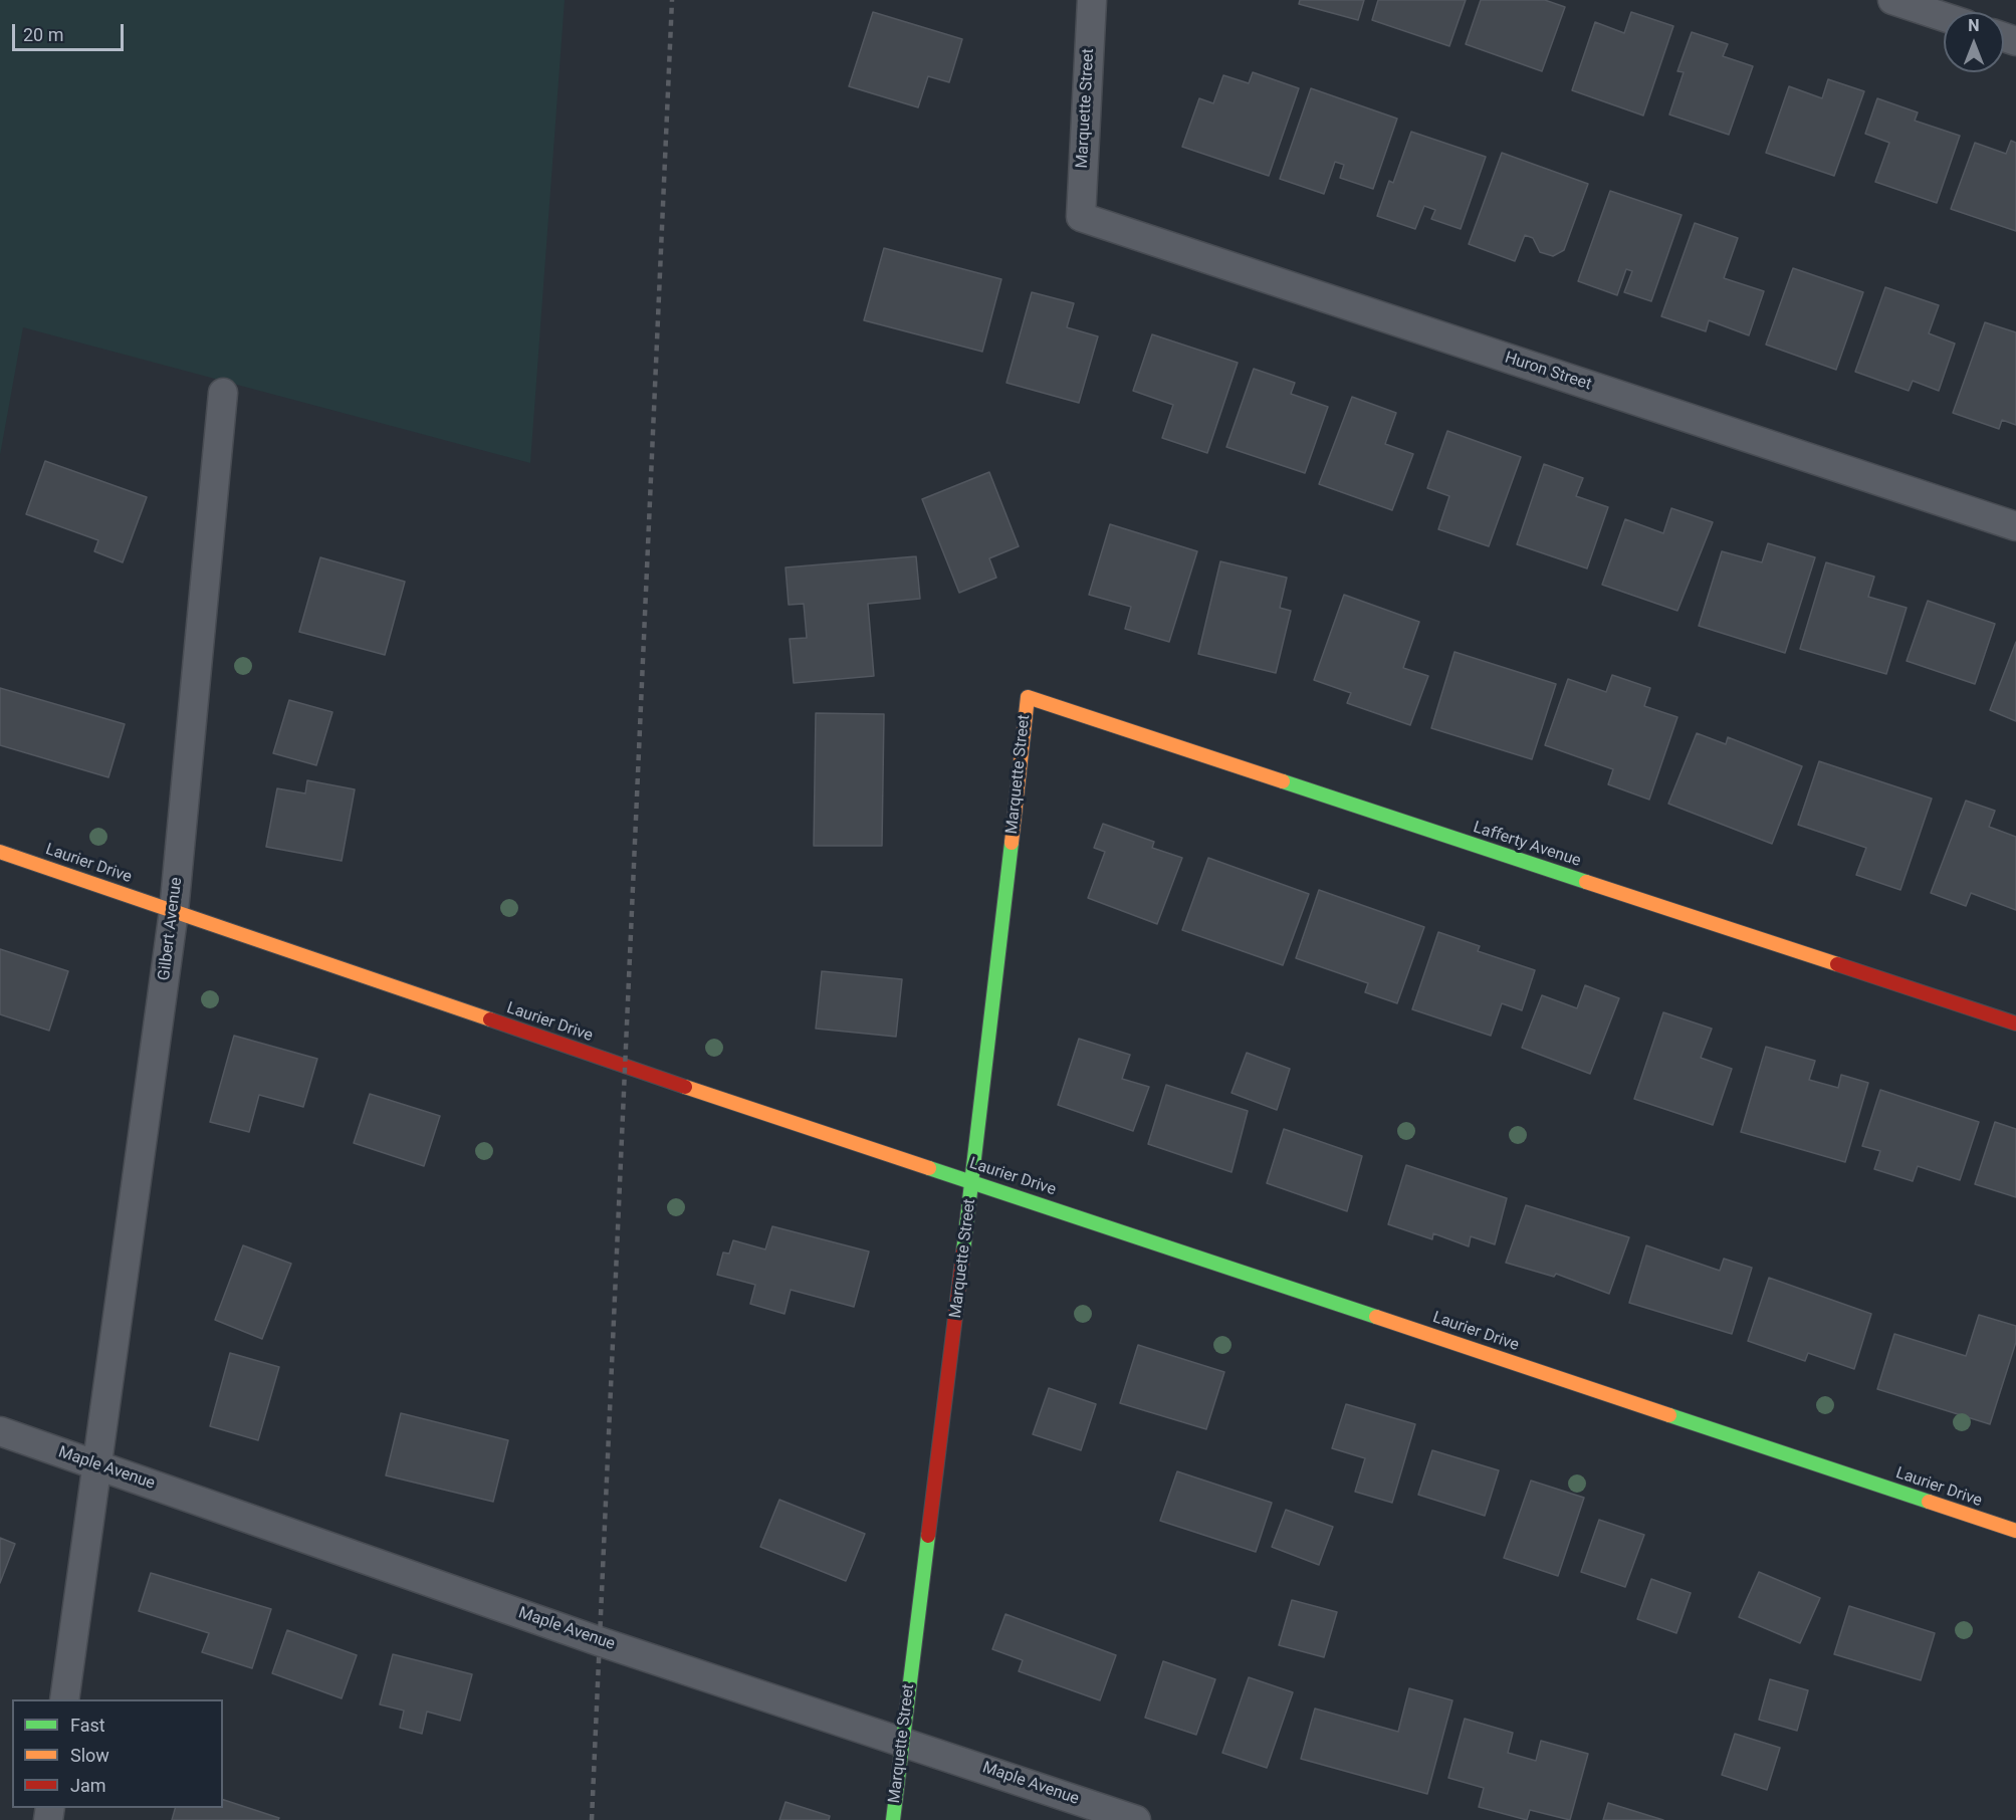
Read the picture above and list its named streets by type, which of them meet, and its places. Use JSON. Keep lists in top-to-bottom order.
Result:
{
  "streets": {
    "street": [
      "Marquette Street",
      "Huron Street",
      "Lafferty Avenue",
      "Laurier Drive",
      "Gilbert Avenue",
      "Maple Avenue"
    ]
  },
  "crossings": [
    ["Marquette Street", "Huron Street"],
    ["Marquette Street", "Lafferty Avenue"],
    ["Marquette Street", "Laurier Drive"],
    ["Marquette Street", "Maple Avenue"],
    ["Laurier Drive", "Gilbert Avenue"],
    ["Gilbert Avenue", "Maple Avenue"]
  ],
  "legend": ["Fast", "Slow", "Jam"],
  "scale_bar": "20 m",
  "north": "top"
}
